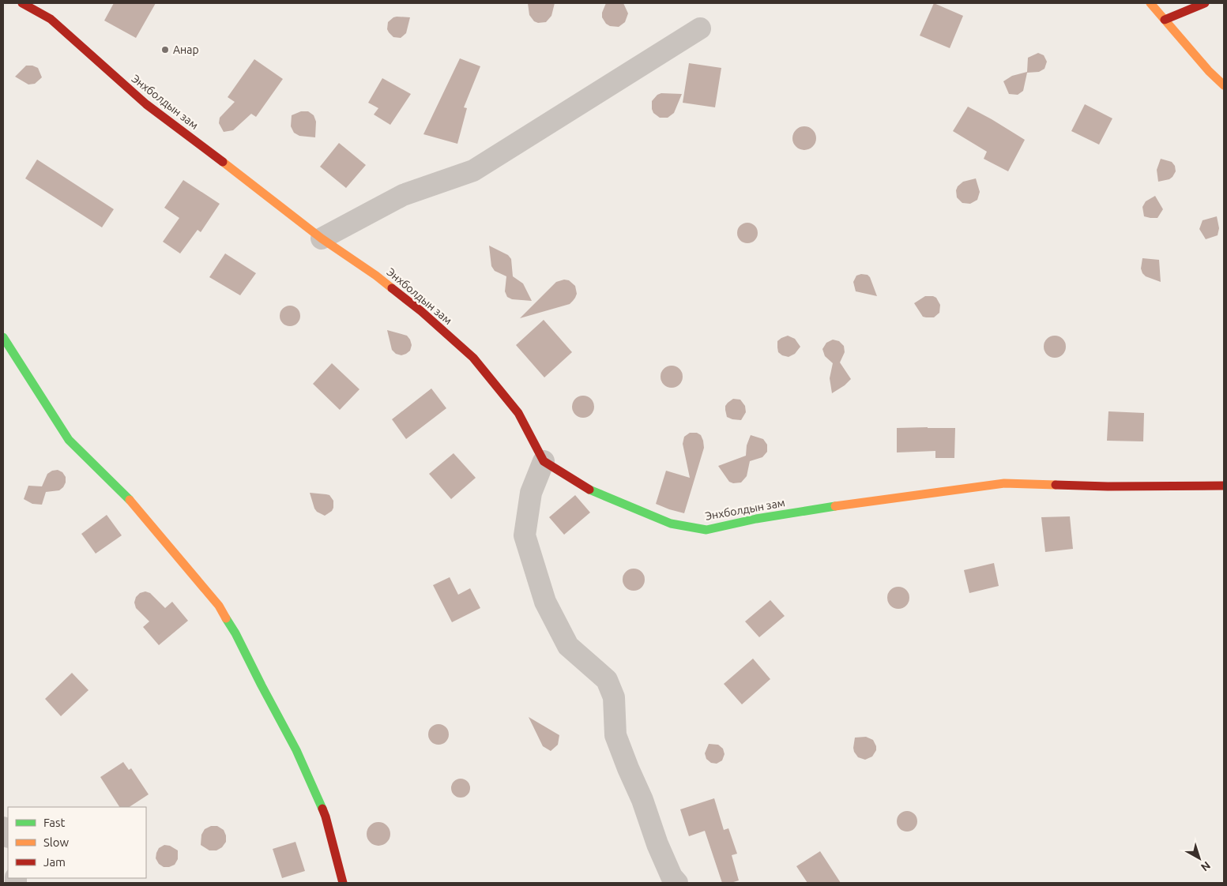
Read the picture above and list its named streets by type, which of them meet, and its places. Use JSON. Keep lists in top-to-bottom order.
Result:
{
  "streets": {
    "street": ["Энхболдын зам"]
  },
  "places": ["Анар"],
  "legend": ["Fast", "Slow", "Jam"],
  "north": "bottom right"
}
